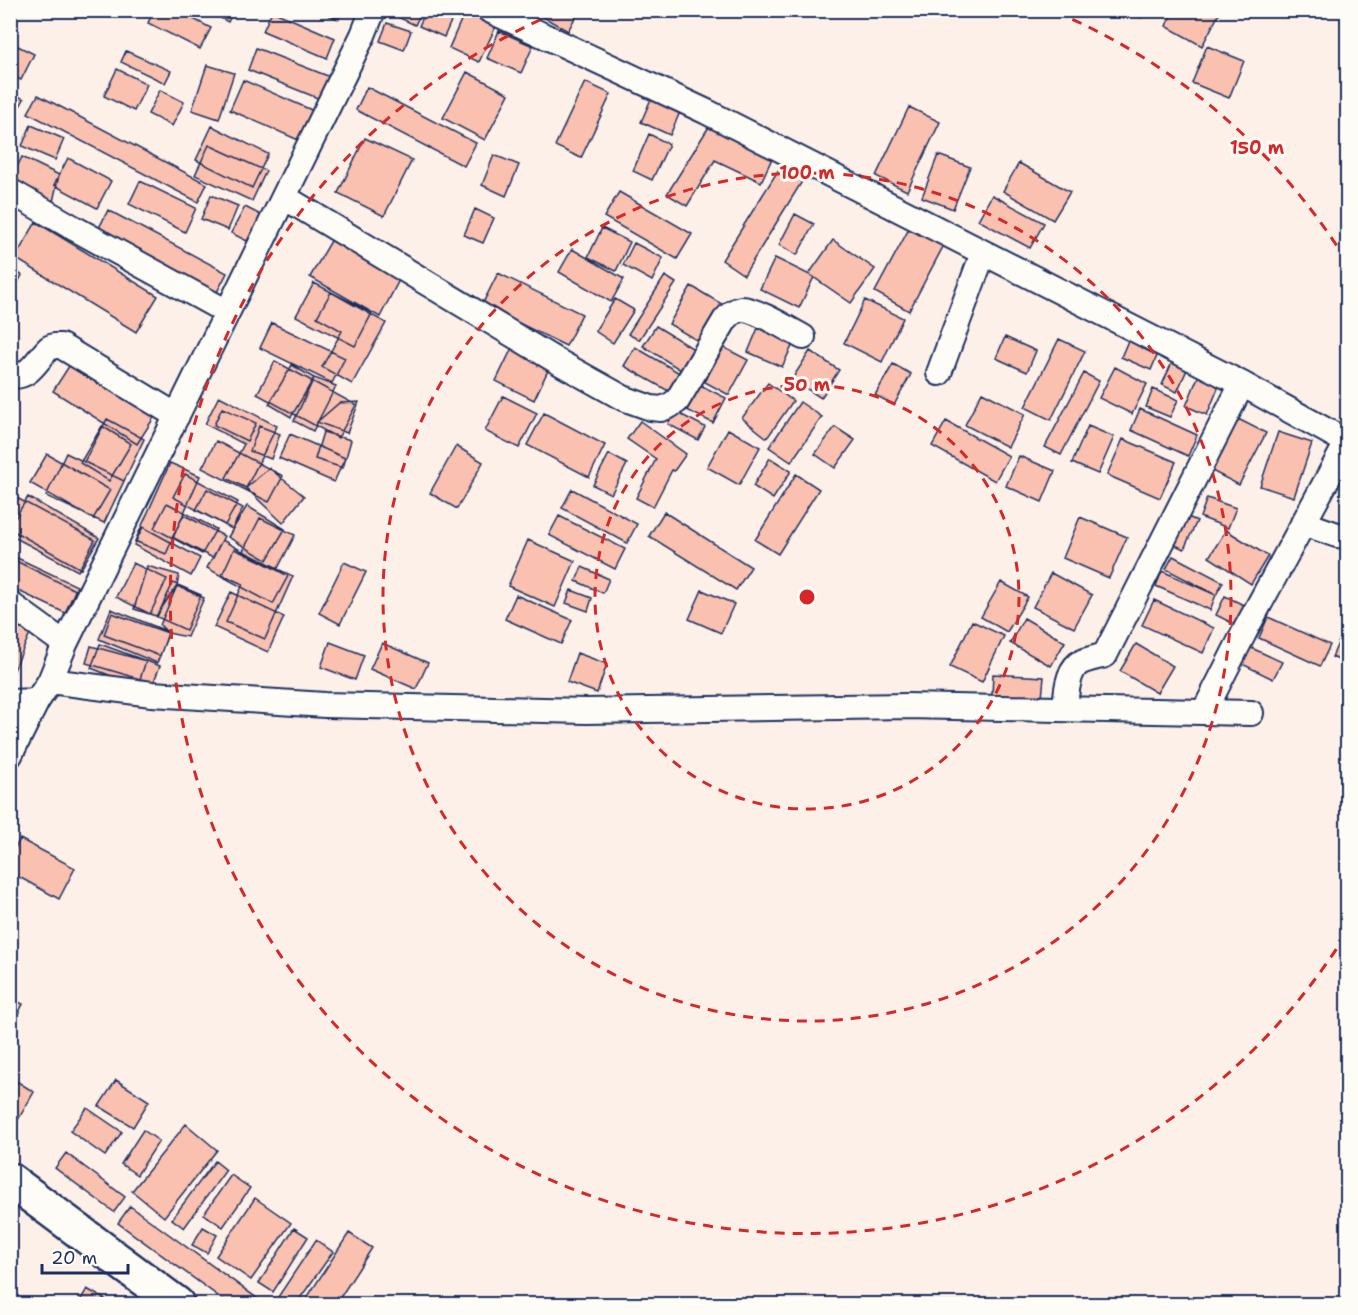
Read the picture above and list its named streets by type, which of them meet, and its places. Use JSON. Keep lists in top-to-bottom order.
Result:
{
  "scale_bar": "20 m",
  "rings": ["150 m", "100 m", "50 m"]
}
